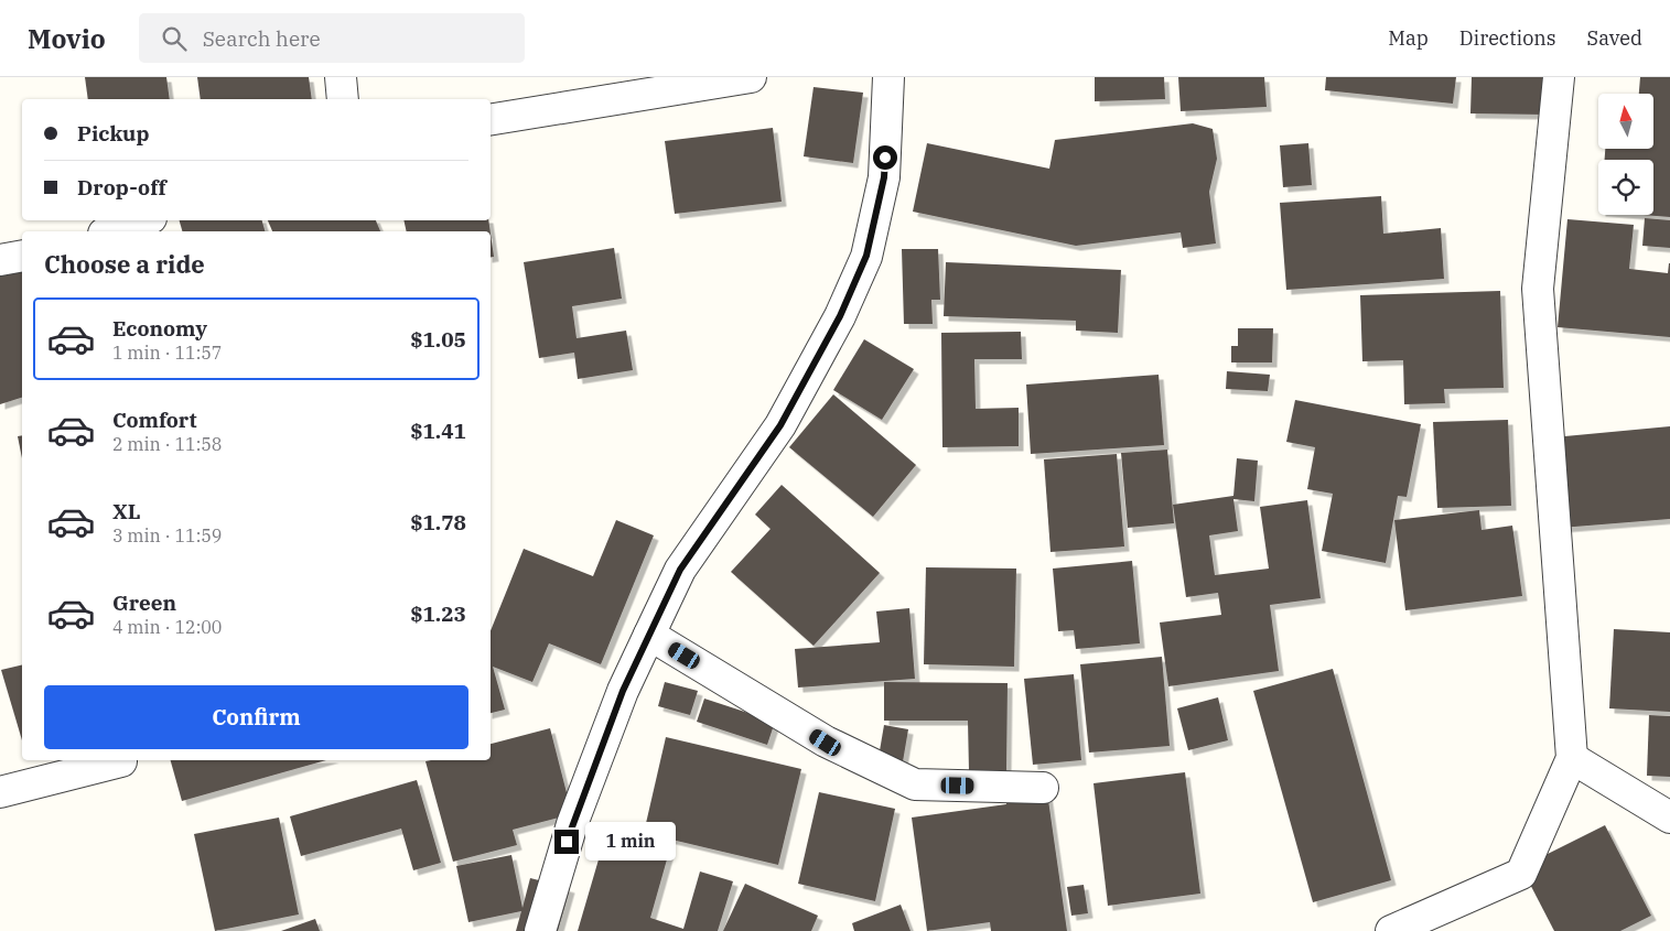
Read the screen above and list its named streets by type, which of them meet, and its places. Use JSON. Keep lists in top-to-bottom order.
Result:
{
  "north": "top",
  "page": {
    "header": "Movio",
    "search": "Search here",
    "nav": ["Map", "Directions", "Saved"],
    "banner": ["Pickup", "Drop-off"],
    "heading": "Choose a ride",
    "list": [
      {
        "name": "Economy",
        "note": "1 min · 11:57",
        "value": "$1.05"
      },
      {
        "name": "Comfort",
        "note": "2 min · 11:58",
        "value": "$1.41"
      },
      {
        "name": "XL",
        "note": "3 min · 11:59",
        "value": "$1.78"
      },
      {
        "name": "Green",
        "note": "4 min · 12:00",
        "value": "$1.23"
      }
    ],
    "buttons": "Confirm",
    "bubble": "1 min"
  }
}
